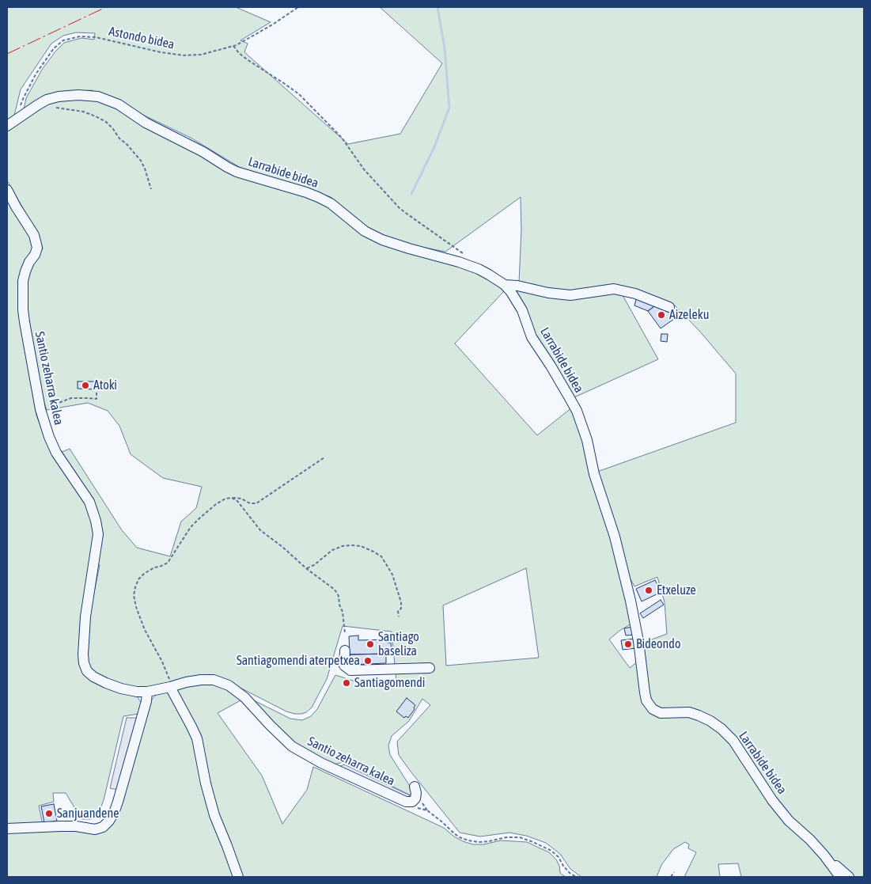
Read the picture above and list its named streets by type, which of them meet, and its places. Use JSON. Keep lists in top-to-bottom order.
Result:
{
  "streets": {
    "street": ["Larrabide bidea", "Santio zeharra kalea"],
    "path": ["Astondo bidea"]
  },
  "places": [
    "Aizeleku",
    "Atoki",
    "Etxeluze",
    "Santiago baseliza",
    "Bideondo",
    "Santiagomendi aterpetxea",
    "Santiagomendi",
    "Sanjuandene"
  ]
}
